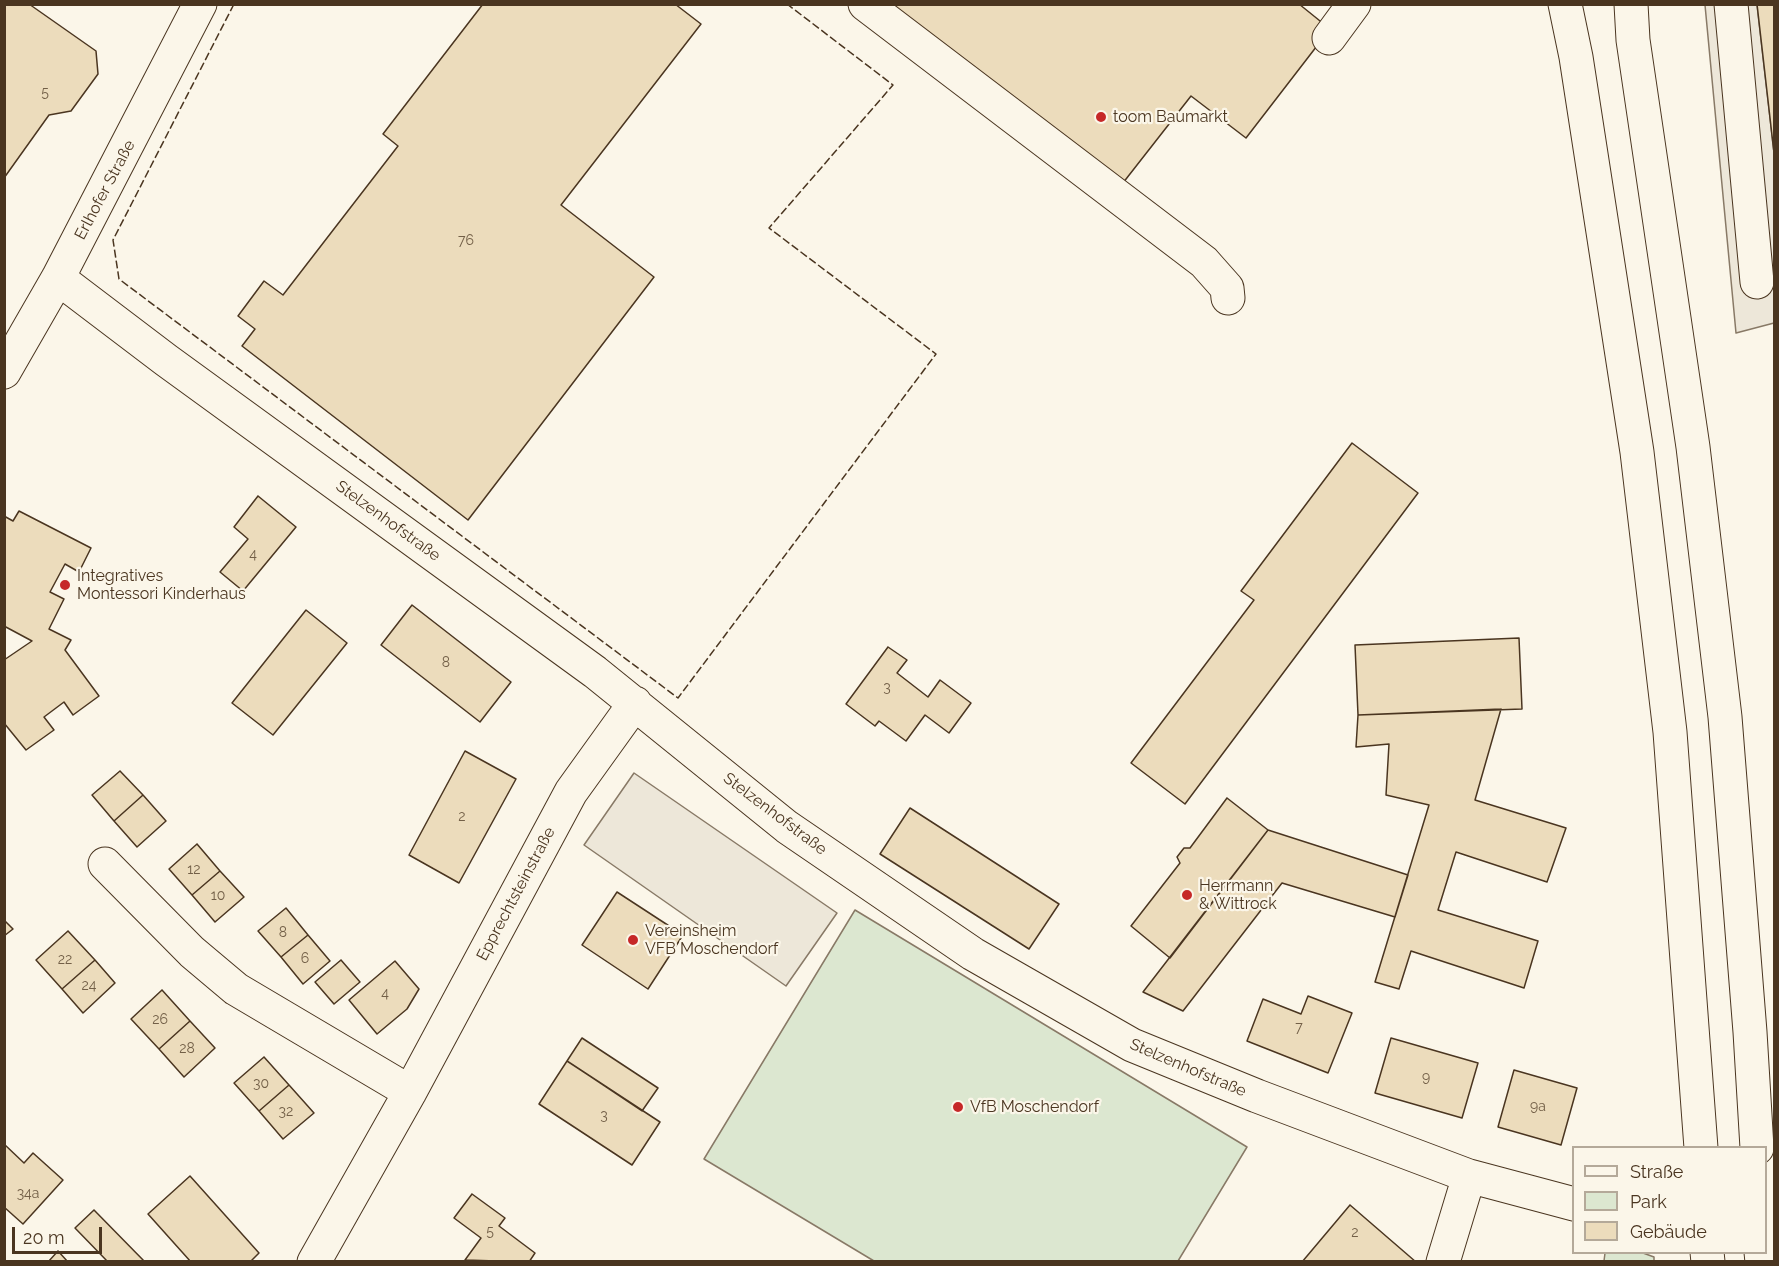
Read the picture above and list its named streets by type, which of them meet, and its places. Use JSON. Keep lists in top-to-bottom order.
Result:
{
  "streets": {
    "main road": ["Erlhofer Straße", "Stelzenhofstraße", "Epprechtsteinstraße"]
  },
  "crossings": [
    ["Erlhofer Straße", "Stelzenhofstraße"],
    ["Stelzenhofstraße", "Epprechtsteinstraße"]
  ],
  "places": [
    "toom Baumarkt",
    "Integratives Montessori Kinderhaus",
    "Herrmann & Wittrock",
    "Vereinsheim VFB Moschendorf",
    "VfB Moschendorf"
  ],
  "house_numbers": [
    "5",
    "76",
    "4",
    "8",
    "3",
    "2",
    "12",
    "10",
    "8",
    "6",
    "22",
    "24",
    "4",
    "26",
    "7",
    "28",
    "9",
    "30",
    "9a",
    "32",
    "3",
    "34a",
    "5",
    "2"
  ],
  "legend": ["Straße", "Park", "Gebäude"],
  "scale_bar": "20 m"
}
